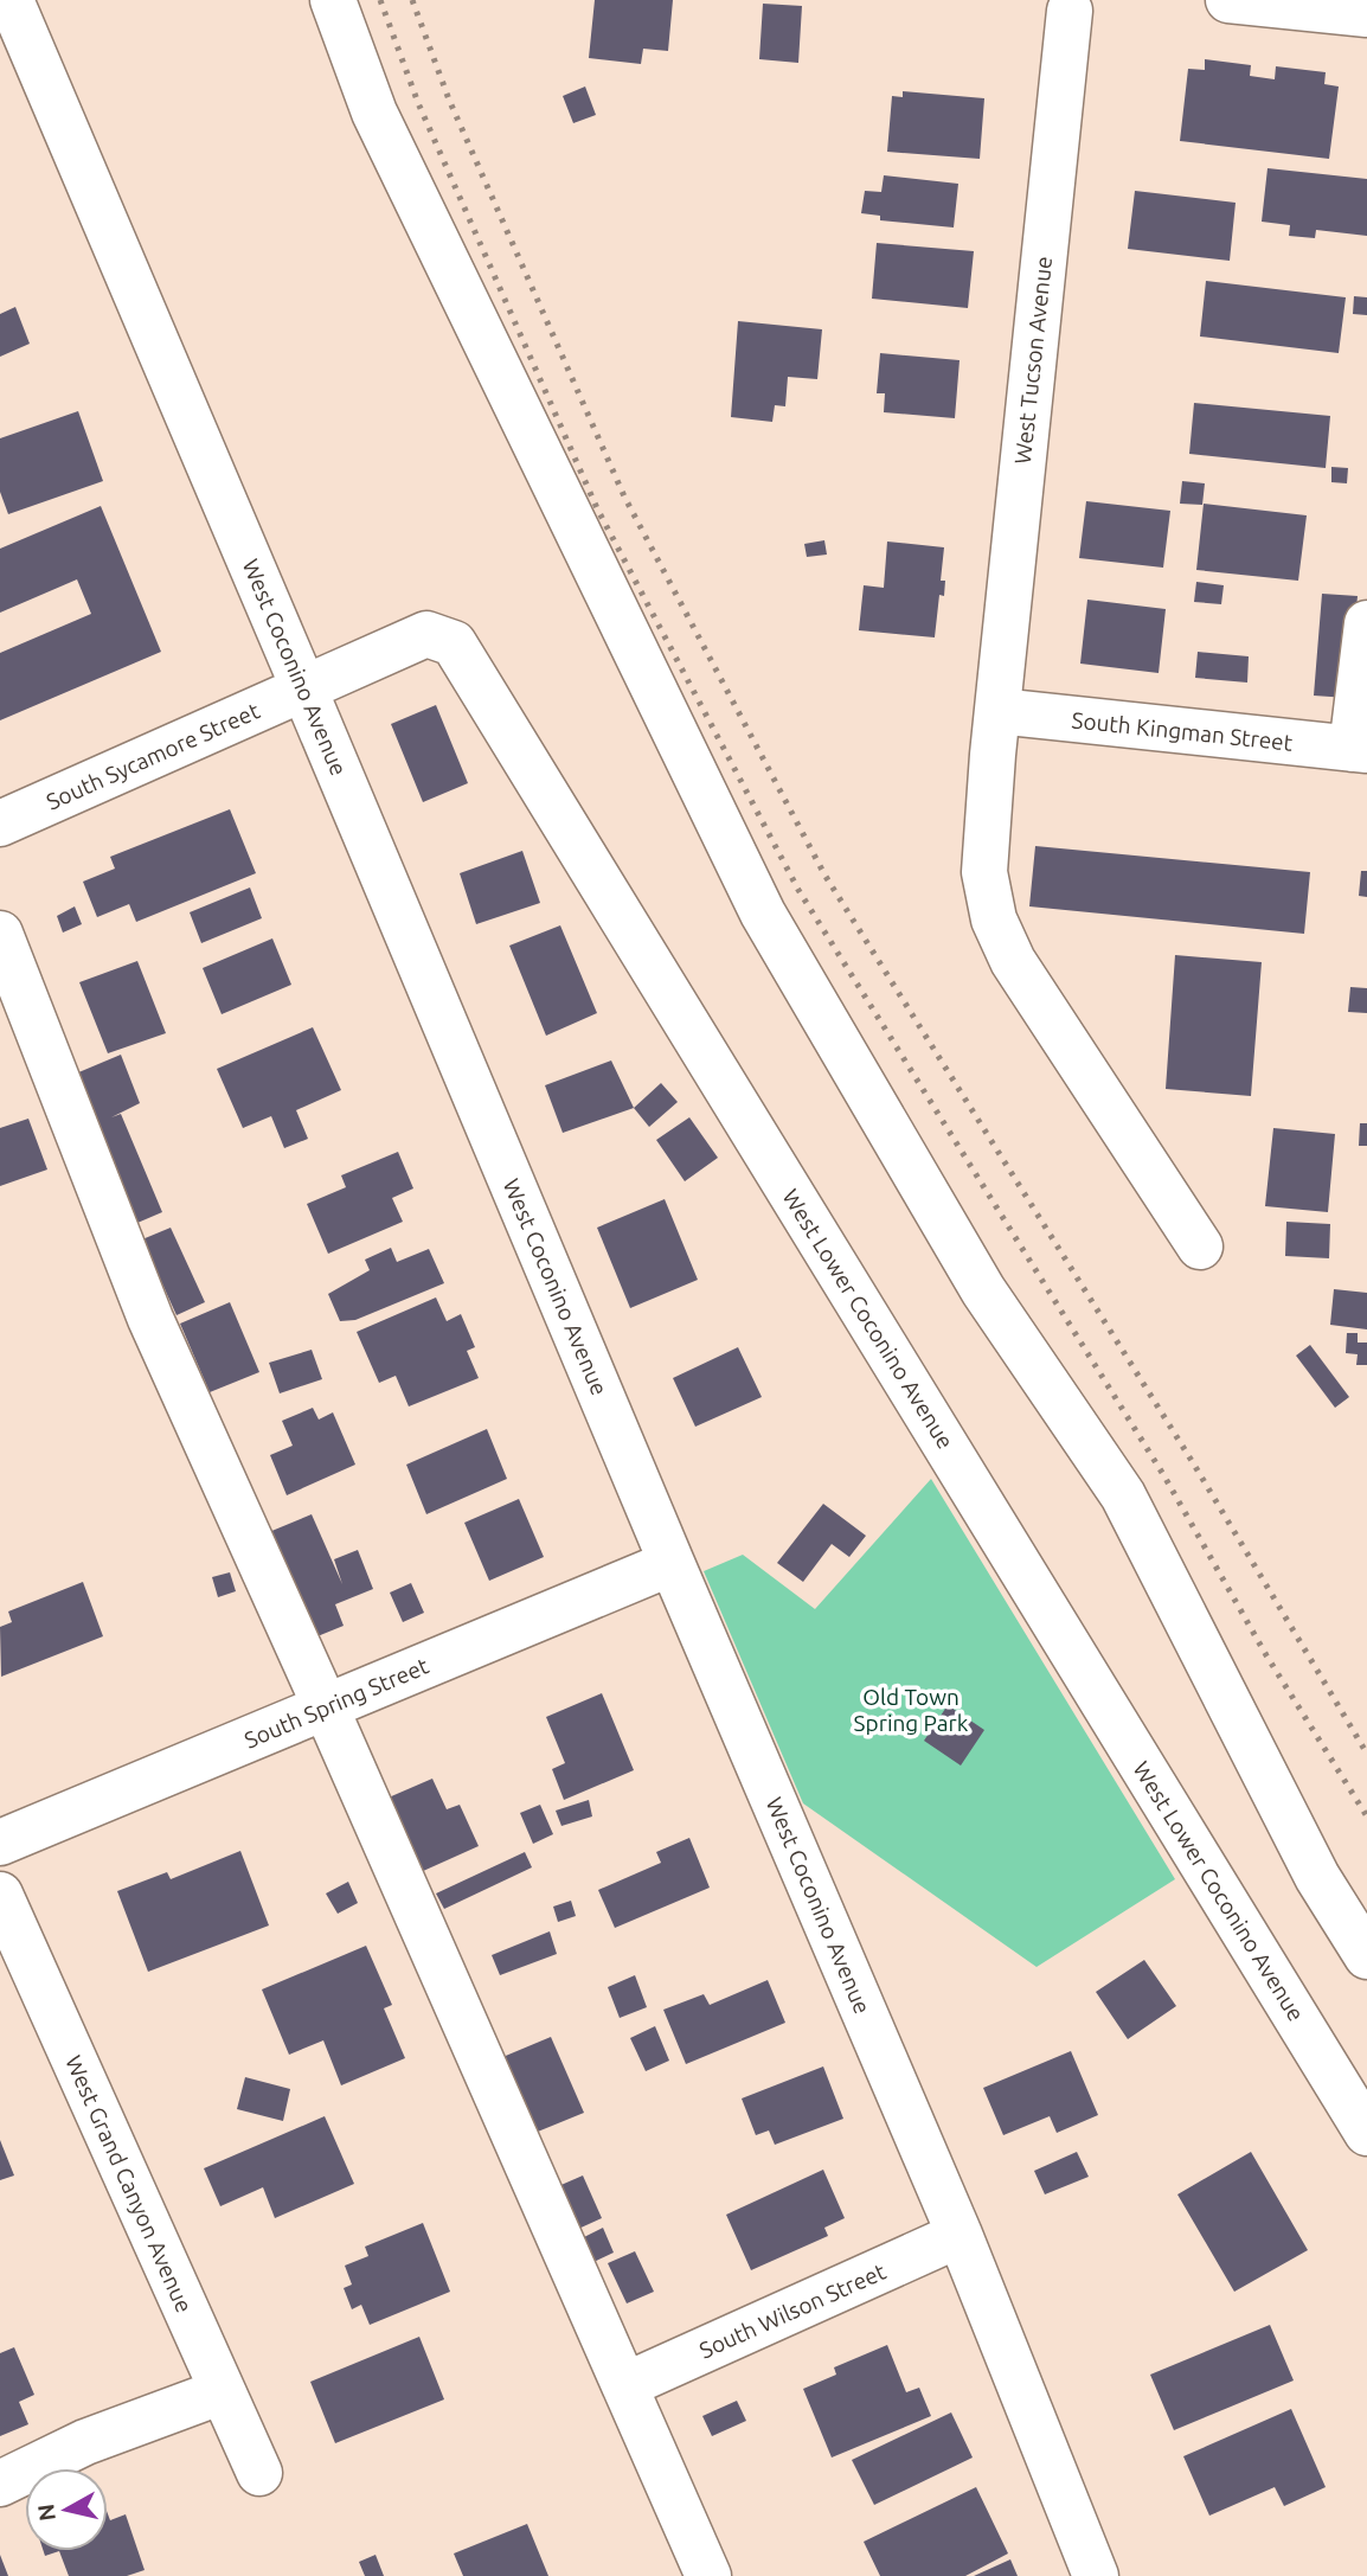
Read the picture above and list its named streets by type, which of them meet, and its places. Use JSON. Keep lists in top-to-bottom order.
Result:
{
  "streets": {
    "street": [
      "West Tucson Avenue",
      "West Coconino Avenue",
      "South Kingman Street",
      "South Sycamore Street",
      "West Lower Coconino Avenue",
      "South Spring Street",
      "West Grand Canyon Avenue",
      "South Wilson Street"
    ]
  },
  "crossings": [
    ["West Tucson Avenue", "South Kingman Street"],
    ["West Coconino Avenue", "South Sycamore Street"],
    ["West Coconino Avenue", "West Lower Coconino Avenue"],
    ["West Coconino Avenue", "South Spring Street"],
    ["West Coconino Avenue", "South Wilson Street"],
    ["South Sycamore Street", "West Lower Coconino Avenue"]
  ],
  "parks": ["Old Town Spring Park"],
  "north": "left"
}
